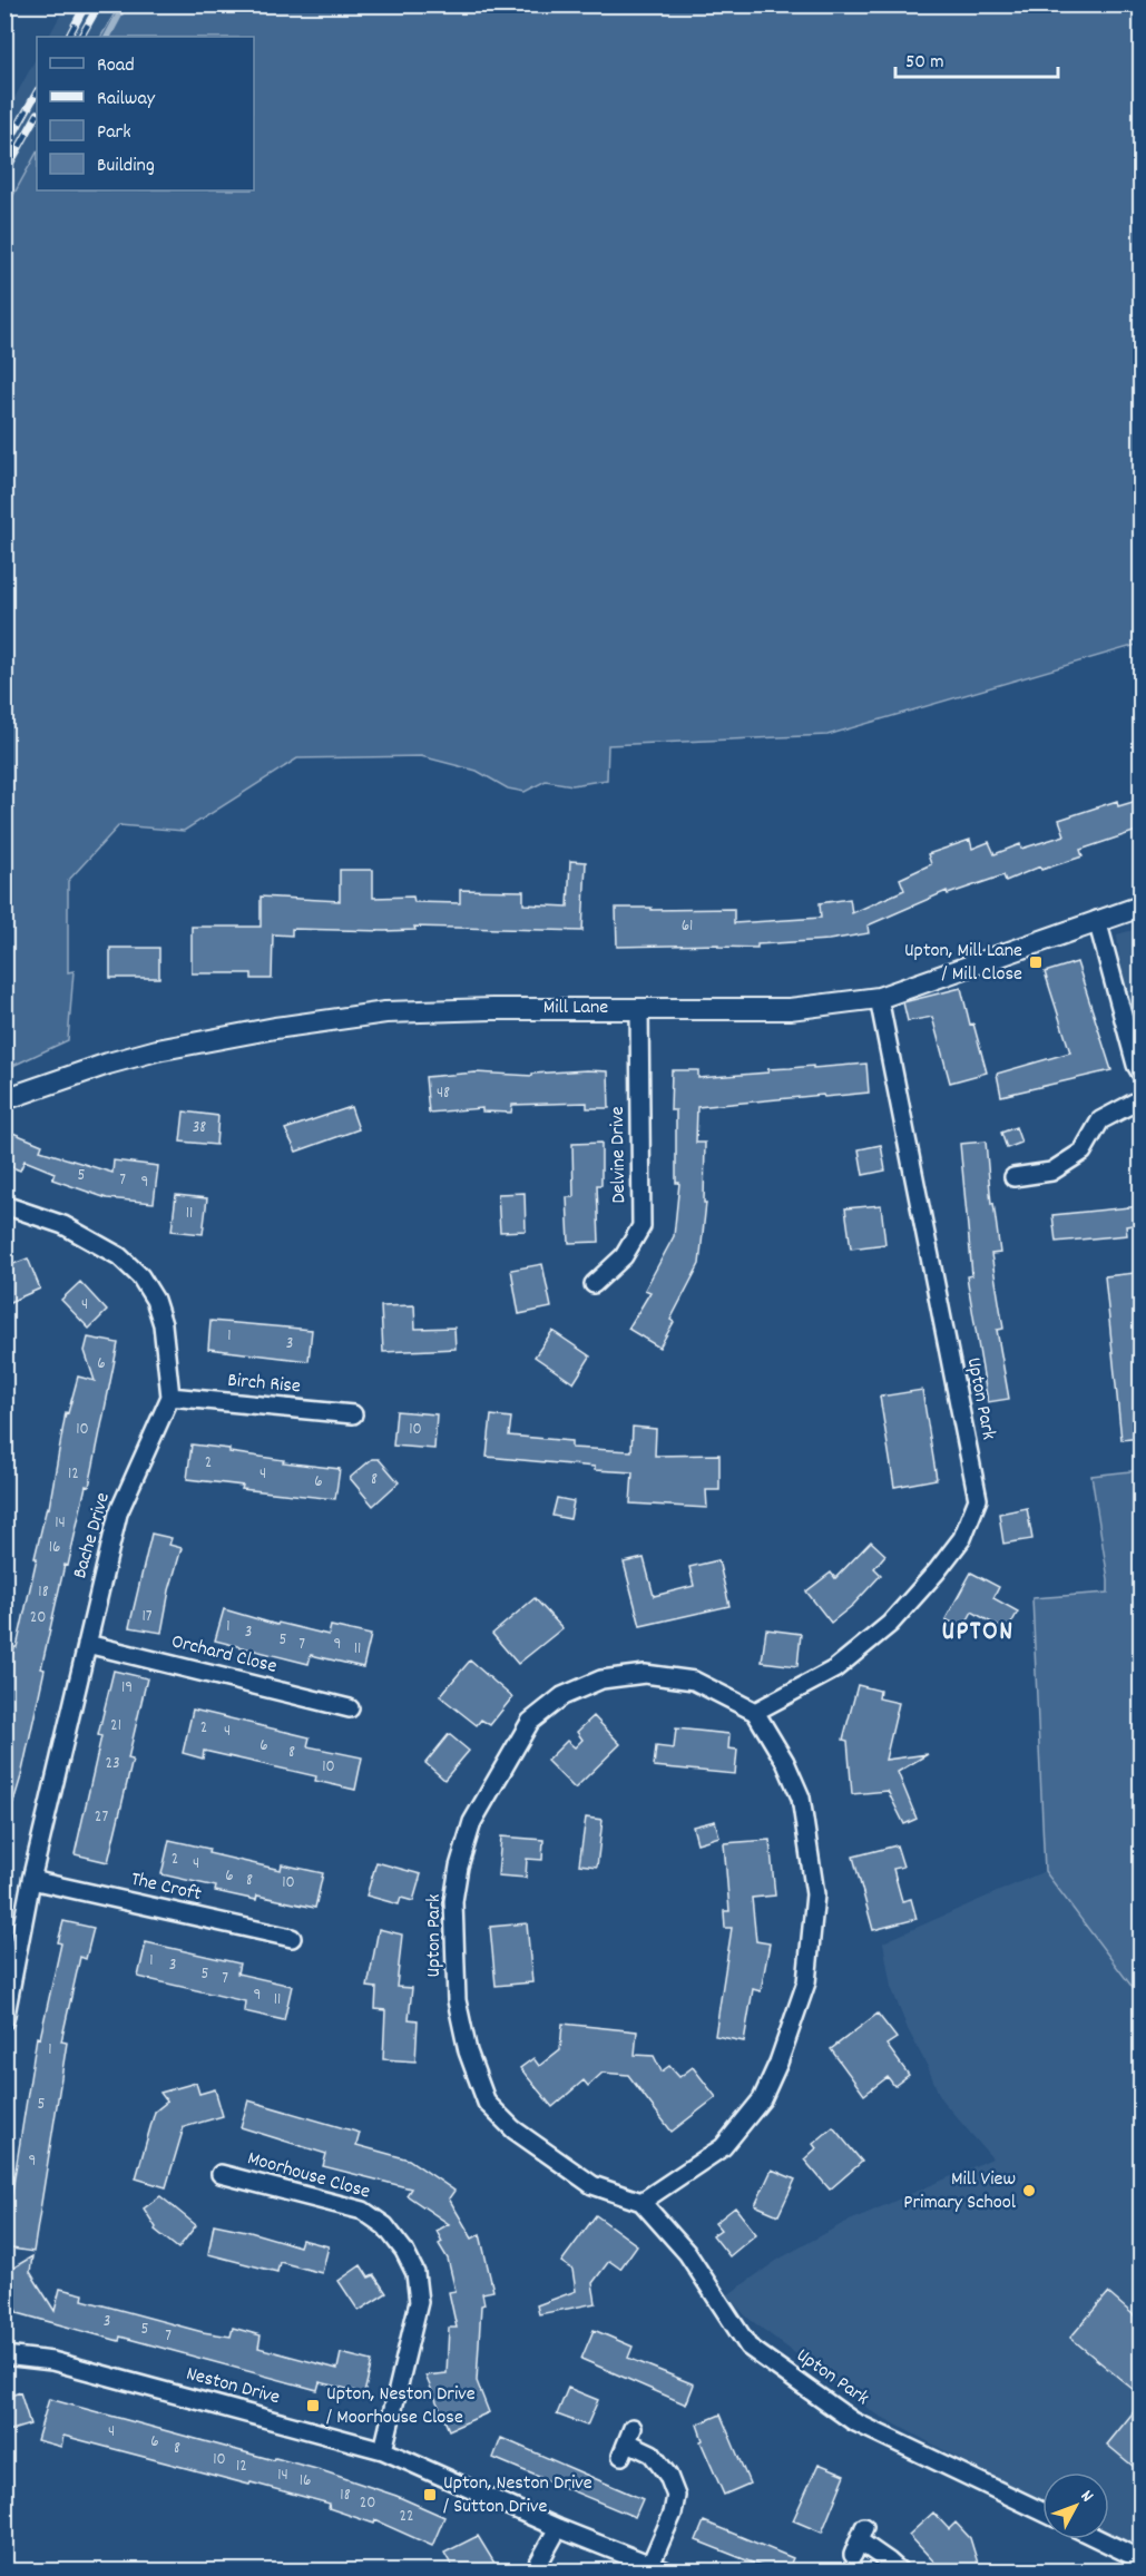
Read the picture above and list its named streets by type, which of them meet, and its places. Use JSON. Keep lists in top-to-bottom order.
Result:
{
  "streets": {
    "street": [
      "Mill Lane",
      "Delvine Drive",
      "Birch Rise",
      "Upton Park",
      "Bache Drive",
      "Orchard Close",
      "The Croft",
      "Moorhouse Close",
      "Neston Drive"
    ]
  },
  "crossings": [
    ["Mill Lane", "Delvine Drive"],
    ["Mill Lane", "Upton Park"],
    ["Birch Rise", "Bache Drive"],
    ["Bache Drive", "Orchard Close"],
    ["Bache Drive", "The Croft"],
    ["Moorhouse Close", "Neston Drive"]
  ],
  "districts": ["UPTON"],
  "places": {
    "transit": ["Upton, Mill Lane / Mill Close", "Upton, Neston Drive / Moorhouse Close", "Upton, Neston Drive / Sutton Drive"],
    "other": ["Mill View Primary School"]
  },
  "house_numbers": [
    "61",
    "48",
    "38",
    "5",
    "7",
    "9",
    "11",
    "4",
    "1",
    "3",
    "6",
    "10",
    "10",
    "2",
    "12",
    "4",
    "8",
    "6",
    "14",
    "16",
    "18",
    "17",
    "20",
    "1",
    "3",
    "5",
    "7",
    "9",
    "11",
    "19",
    "21",
    "2",
    "4",
    "6",
    "8",
    "23",
    "10",
    "27",
    "2",
    "4",
    "6",
    "8",
    "10",
    "1",
    "3",
    "5",
    "7",
    "9",
    "11",
    "1",
    "5",
    "9",
    "3",
    "5",
    "7",
    "4",
    "6",
    "8",
    "10",
    "12",
    "14",
    "16",
    "18",
    "20",
    "22"
  ],
  "legend": [
    "Road",
    "Railway",
    "Park",
    "Building"
  ],
  "scale_bar": "50 m",
  "north": "top right"
}
